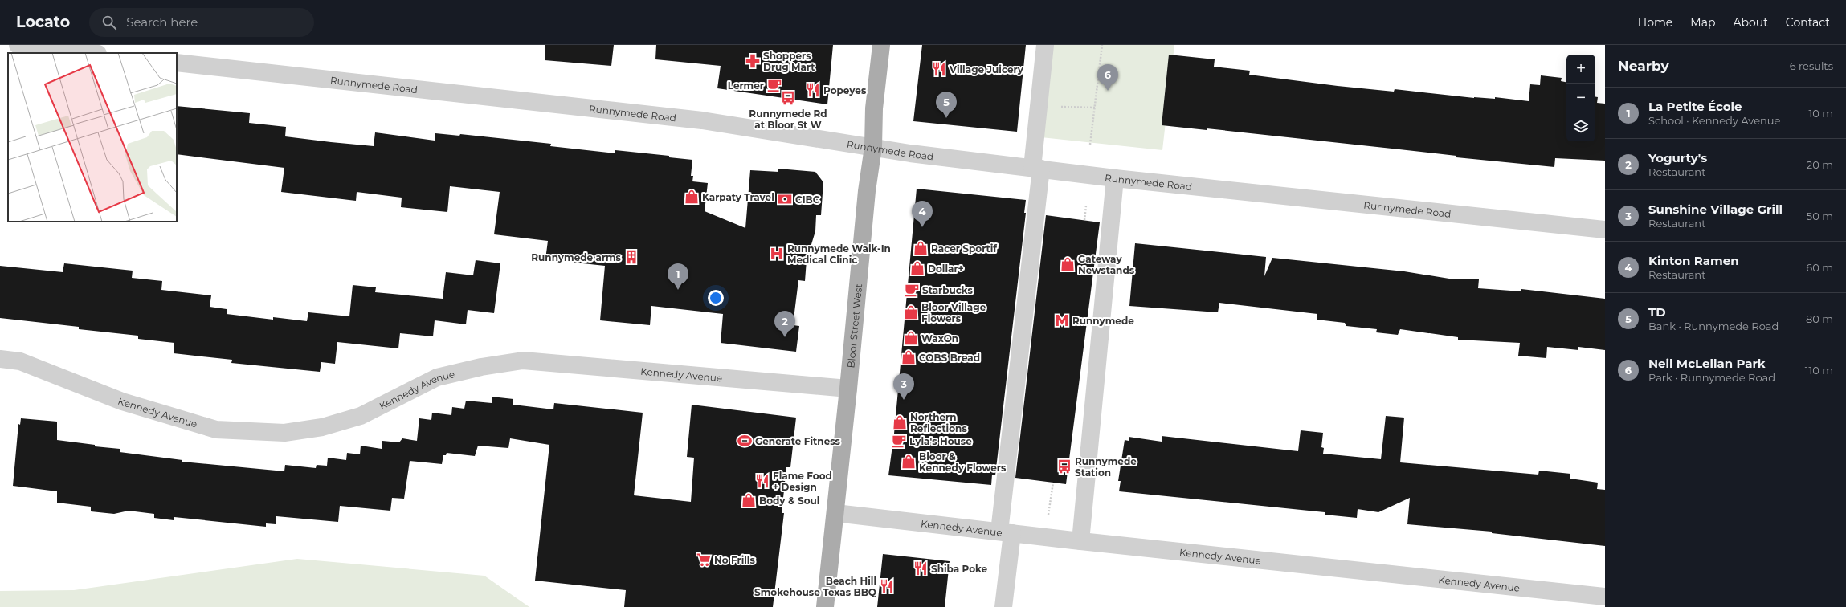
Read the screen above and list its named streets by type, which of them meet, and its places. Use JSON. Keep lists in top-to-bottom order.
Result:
{
  "streets": {
    "main road": ["Bloor Street West"],
    "street": ["Runnymede Road", "Kennedy Avenue"]
  },
  "crossings": [
    ["Runnymede Road", "Bloor Street West"],
    ["Bloor Street West", "Kennedy Avenue"]
  ],
  "places": {
    "pharmacy": ["Shoppers Drug Mart"],
    "restaurant": [
      "Village Juicery",
      "Popeyes",
      "Flame Food + Design",
      "Shiba Poke",
      "Beach Hill Smokehouse Texas BBQ"
    ],
    "cafe": ["Lermer", "Starbucks", "Lyla's House"],
    "bus stop": ["Runnymede Rd at Bloor St W", "Runnymede Station"],
    "shop": [
      "Karpaty Travel",
      "Racer Sportif",
      "Gateway Newstands",
      "Dollar+",
      "Bloor Village Flowers",
      "WaxOn",
      "COBS Bread",
      "Northern Reflections",
      "Bloor & Kennedy Flowers",
      "Body & Soul"
    ],
    "bank": ["CIBC"],
    "hospital": ["Runnymede Walk-In Medical Clinic"],
    "building": ["Runnymede arms"],
    "metro station": ["Runnymede"],
    "sports": ["Generate Fitness"],
    "supermarket": ["No Frills"]
  },
  "page": {
    "header": "Locato",
    "search": "Search here",
    "nav": [
      "Home",
      "Map",
      "About",
      "Contact"
    ],
    "heading": ["Nearby", "6 results"],
    "map_buttons": ["+", "−"],
    "pins": [
      "6",
      "5",
      "4",
      "1",
      "2",
      "3"
    ],
    "list": [
      {
        "mark": "1",
        "name": "La Petite École",
        "note": "School · Kennedy Avenue",
        "value": "10 m"
      },
      {
        "mark": "2",
        "name": "Yogurty's",
        "note": "Restaurant",
        "value": "20 m"
      },
      {
        "mark": "3",
        "name": "Sunshine Village Grill",
        "note": "Restaurant",
        "value": "50 m"
      },
      {
        "mark": "4",
        "name": "Kinton Ramen",
        "note": "Restaurant",
        "value": "60 m"
      },
      {
        "mark": "5",
        "name": "TD",
        "note": "Bank · Runnymede Road",
        "value": "80 m"
      },
      {
        "mark": "6",
        "name": "Neil McLellan Park",
        "note": "Park · Runnymede Road",
        "value": "110 m"
      }
    ]
  }
}
